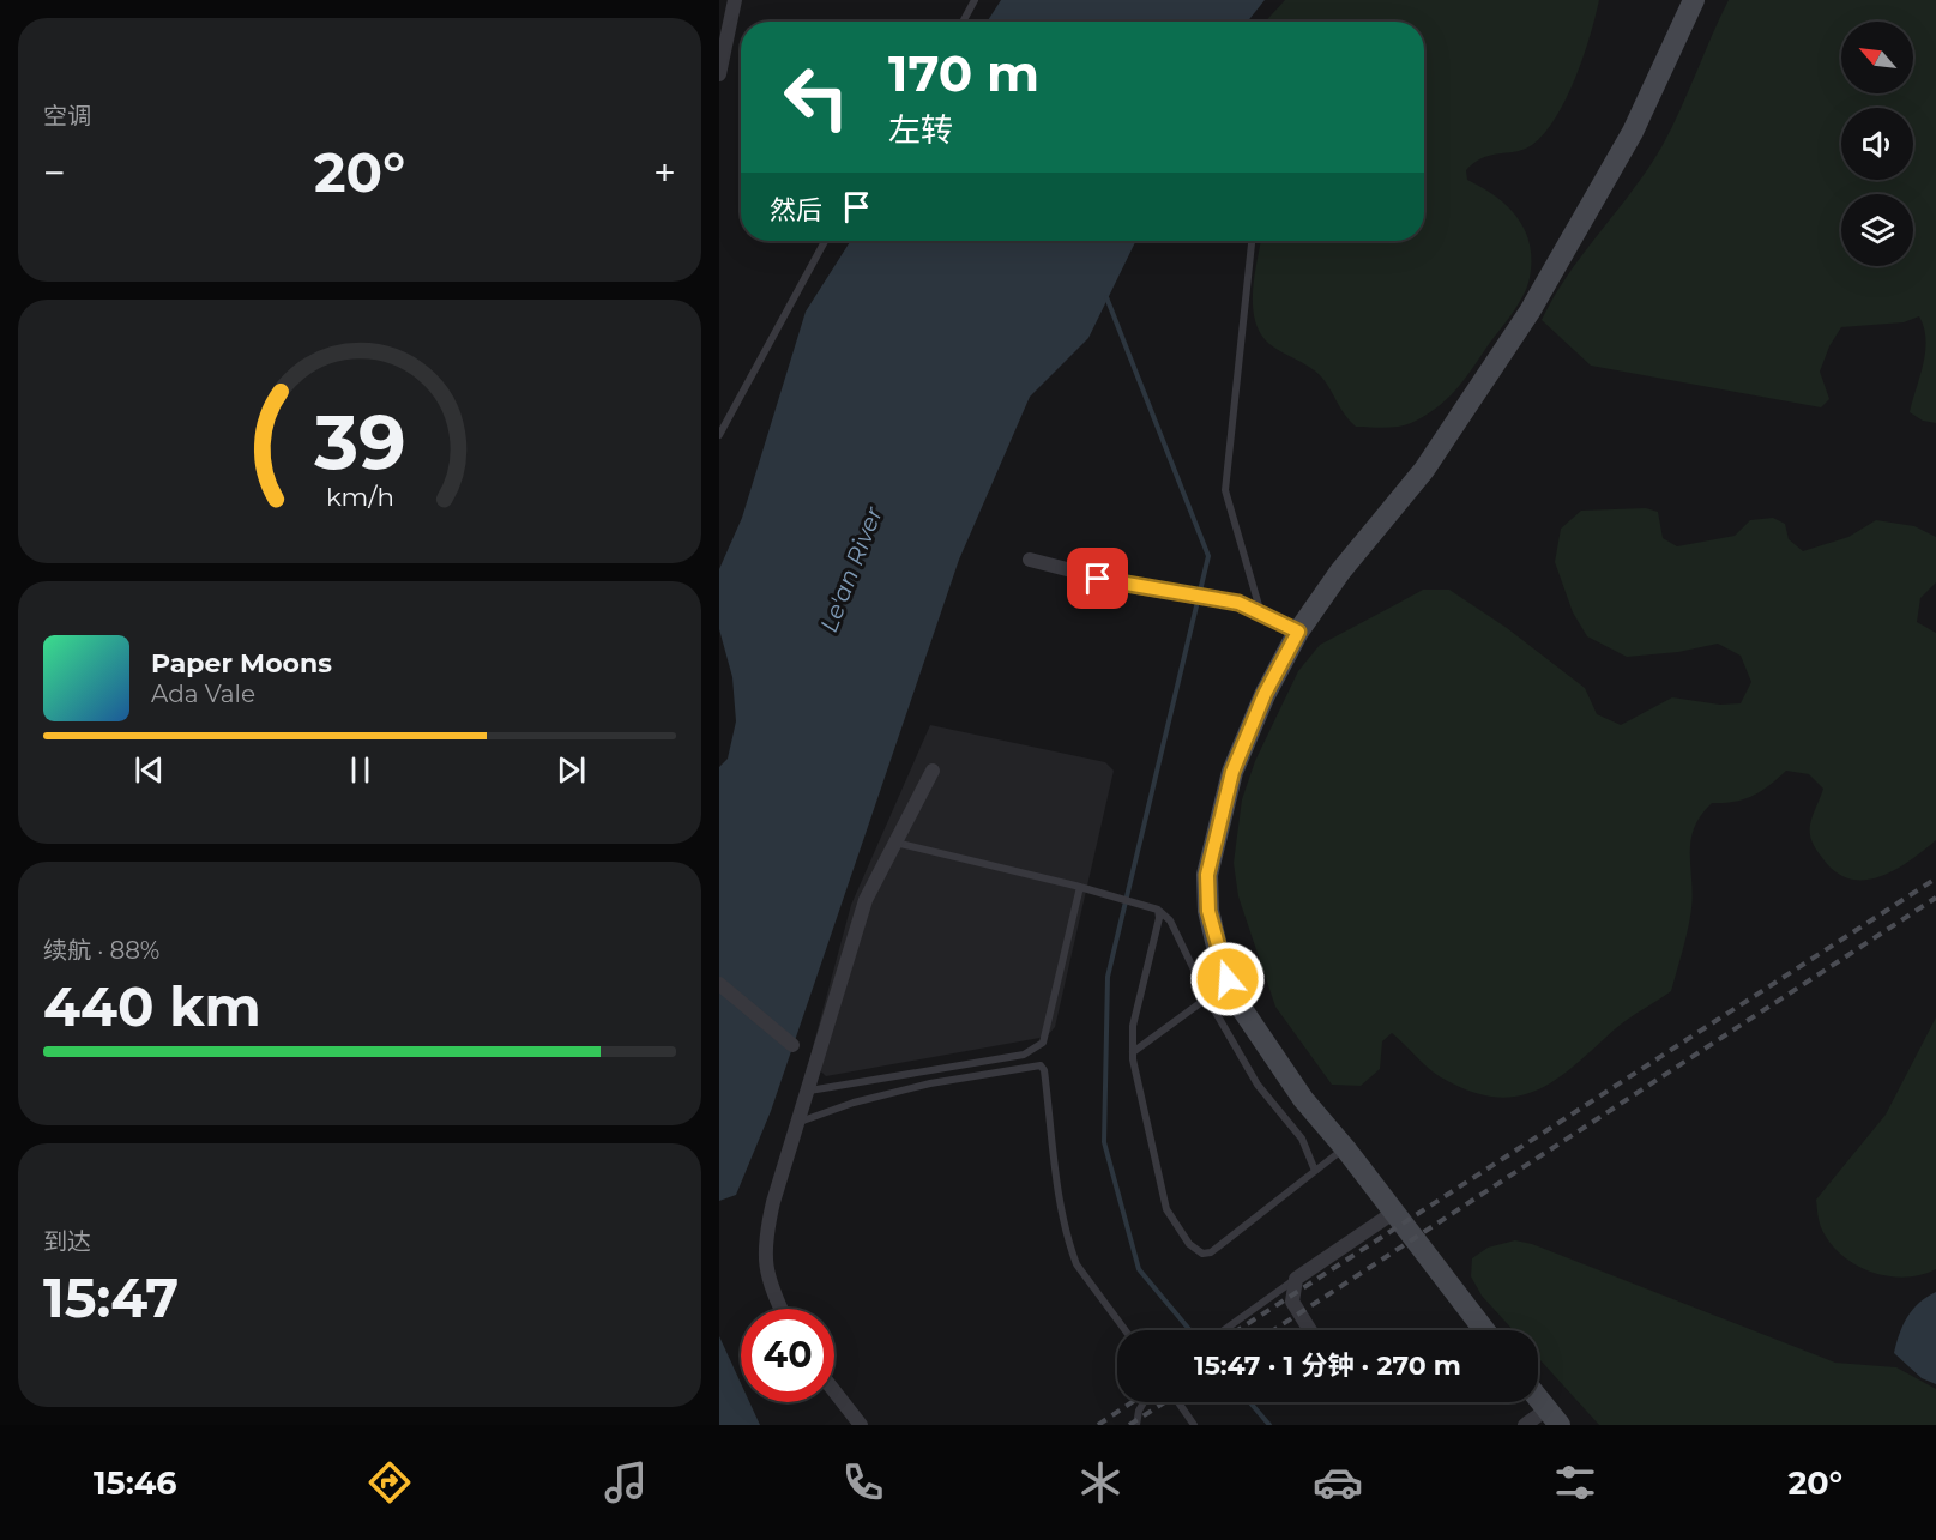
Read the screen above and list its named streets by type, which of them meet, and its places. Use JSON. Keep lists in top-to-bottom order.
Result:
{
  "water": ["Le'an River"],
  "north": "top left",
  "page": {
    "tile": [
      "空调",
      ["续航 · 88%", "440 km"],
      ["到达", "15:47"]
    ],
    "turn": ["170 m", "左转"],
    "heat": ["−", "20°", "+"],
    "then": "然后",
    "song": ["Paper Moons", "Ada Vale"],
    "limit": "40",
    "trip": "15:47 · 1 分钟 · 270 m",
    "tabs": ["15:46", "20°"],
    "gauge": ["39", "km/h"]
  }
}
